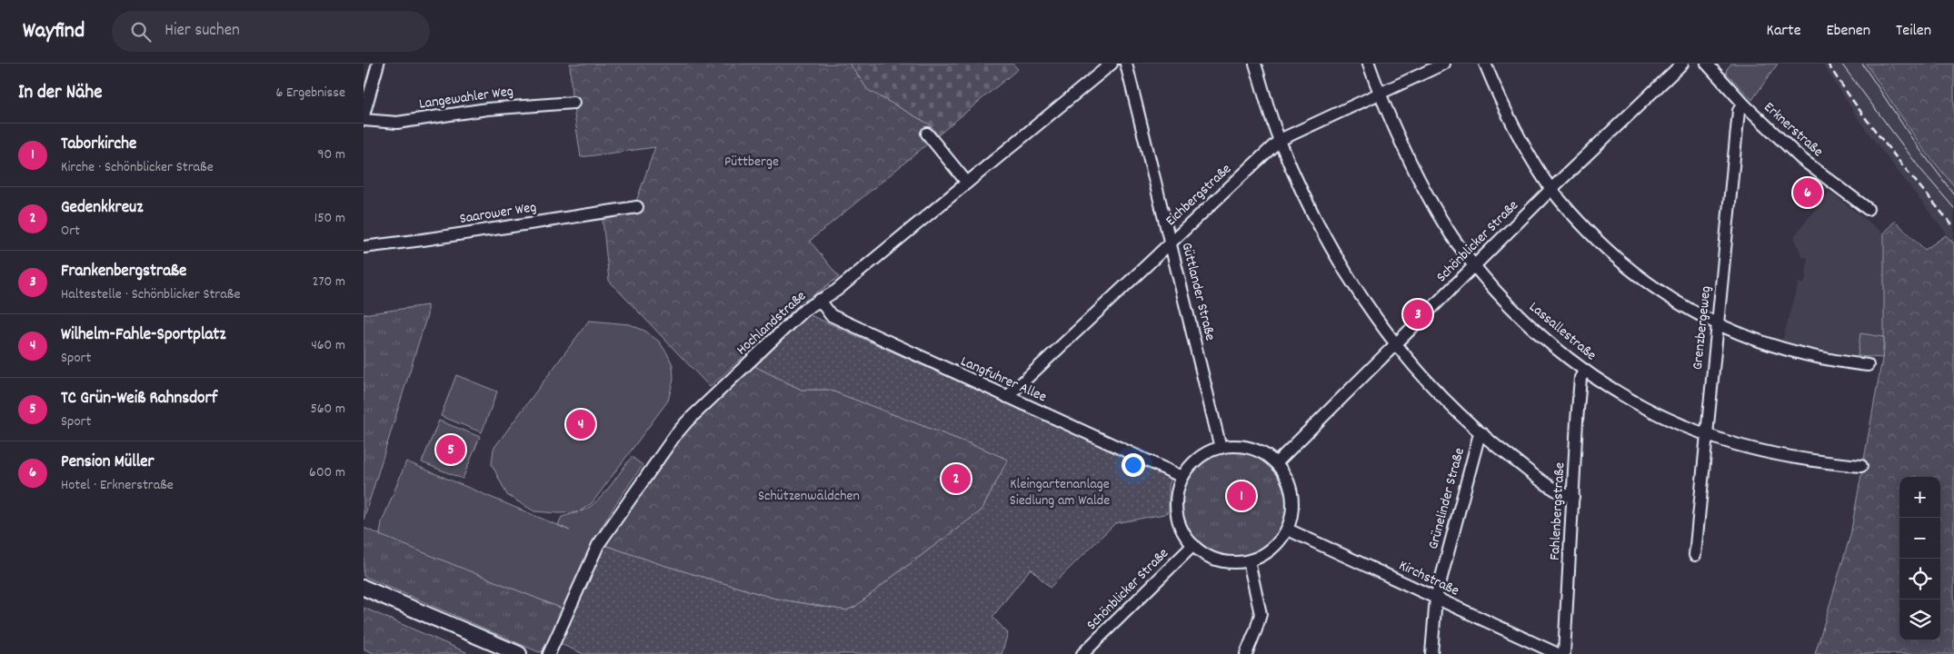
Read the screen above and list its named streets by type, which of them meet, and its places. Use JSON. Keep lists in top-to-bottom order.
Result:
{
  "streets": {
    "street": [
      "Langewahler Weg",
      "Erknerstraße",
      "Eichbergstraße",
      "Saarower Weg",
      "Schönblicker Straße",
      "Güttlander Straße",
      "Hochlandstraße",
      "Grenzbergeweg",
      "Lassallestraße",
      "Langfuhrer Allee",
      "Grünelinder Straße",
      "Fahlenbergstraße",
      "Kirchstraße"
    ]
  },
  "crossings": [
    ["Erknerstraße", "Grenzbergeweg"],
    ["Eichbergstraße", "Güttlander Straße"],
    ["Eichbergstraße", "Lassallestraße"],
    ["Eichbergstraße", "Langfuhrer Allee"],
    ["Schönblicker Straße", "Güttlander Straße"],
    ["Schönblicker Straße", "Lassallestraße"],
    ["Schönblicker Straße", "Langfuhrer Allee"],
    ["Schönblicker Straße", "Kirchstraße"],
    ["Güttlander Straße", "Langfuhrer Allee"],
    ["Güttlander Straße", "Kirchstraße"],
    ["Hochlandstraße", "Langfuhrer Allee"],
    ["Grenzbergeweg", "Lassallestraße"],
    ["Lassallestraße", "Fahlenbergstraße"],
    ["Langfuhrer Allee", "Kirchstraße"],
    ["Grünelinder Straße", "Kirchstraße"]
  ],
  "parks": ["Püttberge", "Kleingartenanlage Siedlung am Walde", "Schützenwäldchen"],
  "page": {
    "header": "Wayfind",
    "search": "Hier suchen",
    "nav": ["Karte", "Ebenen", "Teilen"],
    "heading": ["In der Nähe", "6 Ergebnisse"],
    "list": [
      {
        "mark": "1",
        "name": "Taborkirche",
        "note": "Kirche · Schönblicker Straße",
        "value": "90 m"
      },
      {
        "mark": "2",
        "name": "Gedenkkreuz",
        "note": "Ort",
        "value": "150 m"
      },
      {
        "mark": "3",
        "name": "Frankenbergstraße",
        "note": "Haltestelle · Schönblicker Straße",
        "value": "270 m"
      },
      {
        "mark": "4",
        "name": "Wilhelm-Fahle-Sportplatz",
        "note": "Sport",
        "value": "460 m"
      },
      {
        "mark": "5",
        "name": "TC Grün-Weiß Rahnsdorf",
        "note": "Sport",
        "value": "560 m"
      },
      {
        "mark": "6",
        "name": "Pension Müller",
        "note": "Hotel · Erknerstraße",
        "value": "600 m"
      }
    ],
    "pins": [
      "6",
      "3",
      "4",
      "5",
      "2",
      "1"
    ],
    "map_buttons": ["+", "−"]
  }
}
